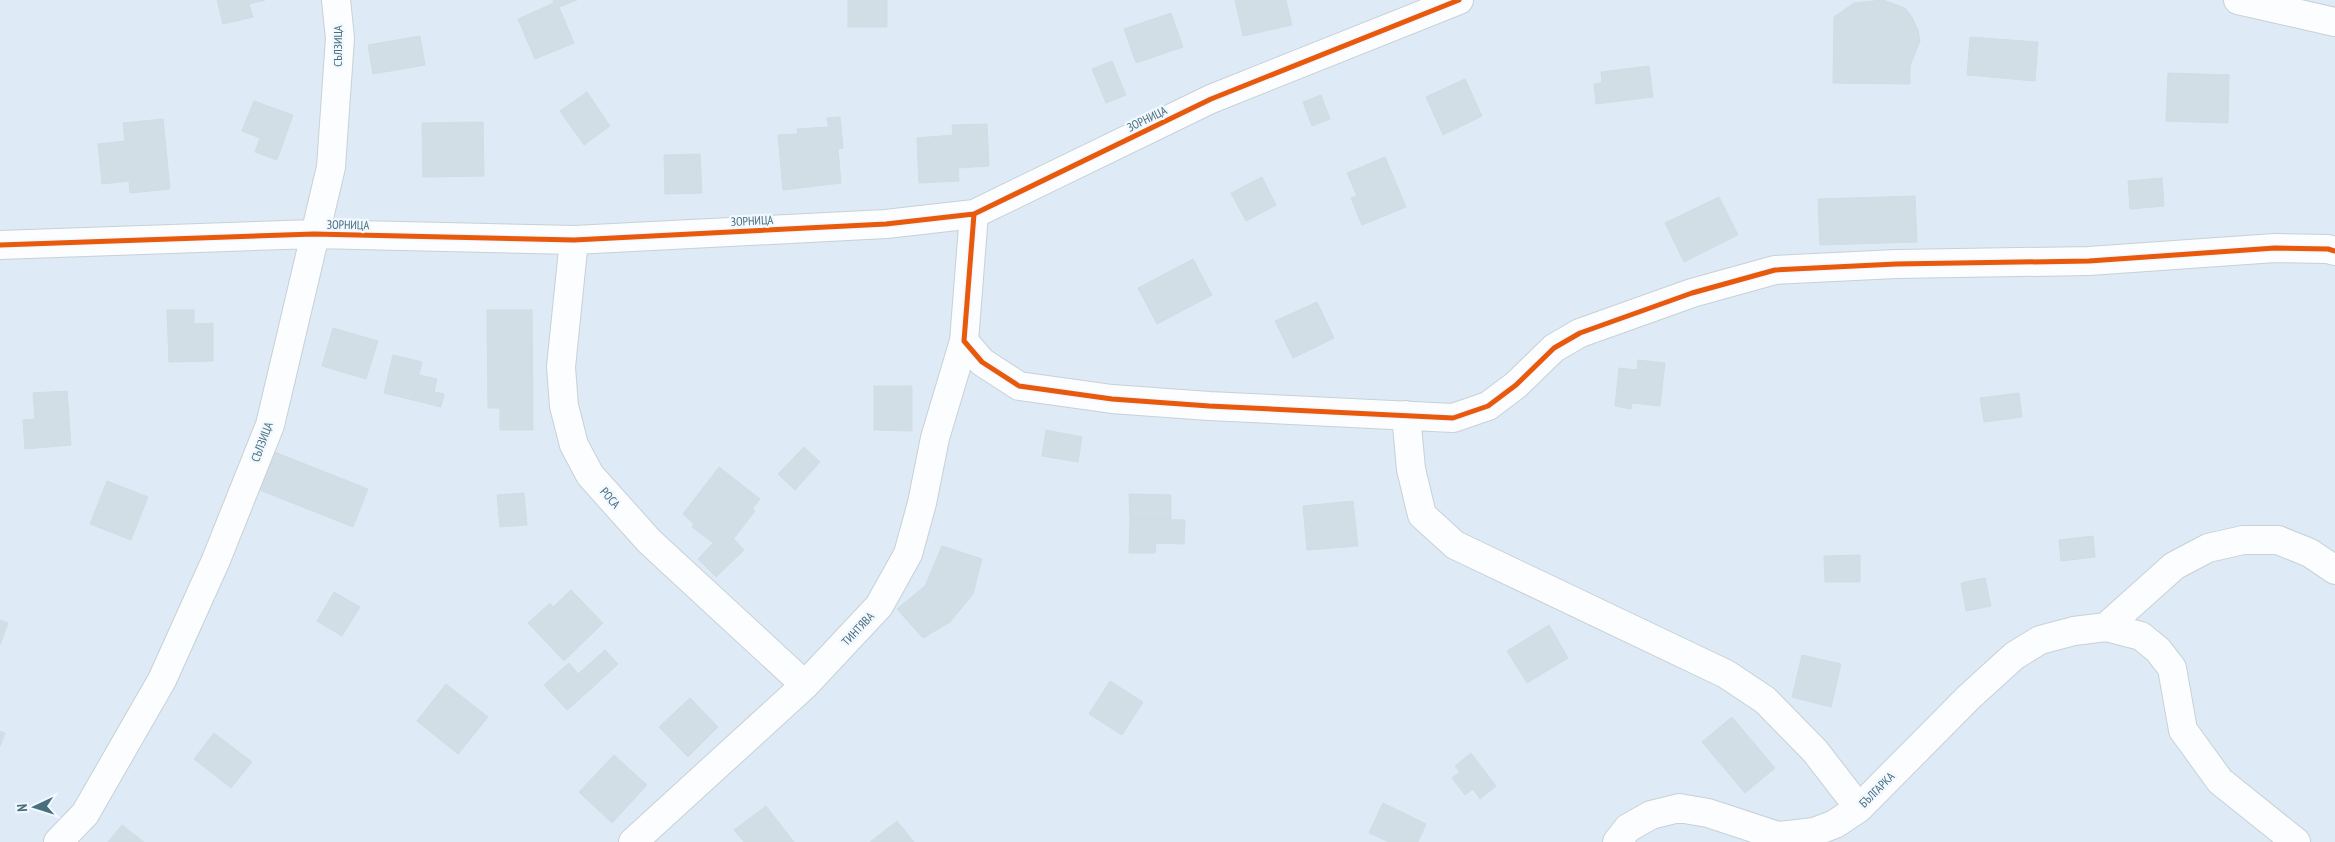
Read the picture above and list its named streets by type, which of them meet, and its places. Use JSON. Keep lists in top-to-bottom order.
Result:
{
  "streets": {
    "street": [
      "СЪЛЗИЦА",
      "ЗОРНИЦА",
      "РОСА",
      "ТИНТЯВА",
      "БЪЛГАРКА"
    ]
  },
  "crossings": [
    ["СЪЛЗИЦА", "ЗОРНИЦА"],
    ["ЗОРНИЦА", "РОСА"],
    ["ЗОРНИЦА", "ТИНТЯВА"],
    ["РОСА", "ТИНТЯВА"]
  ],
  "north": "left"
}
